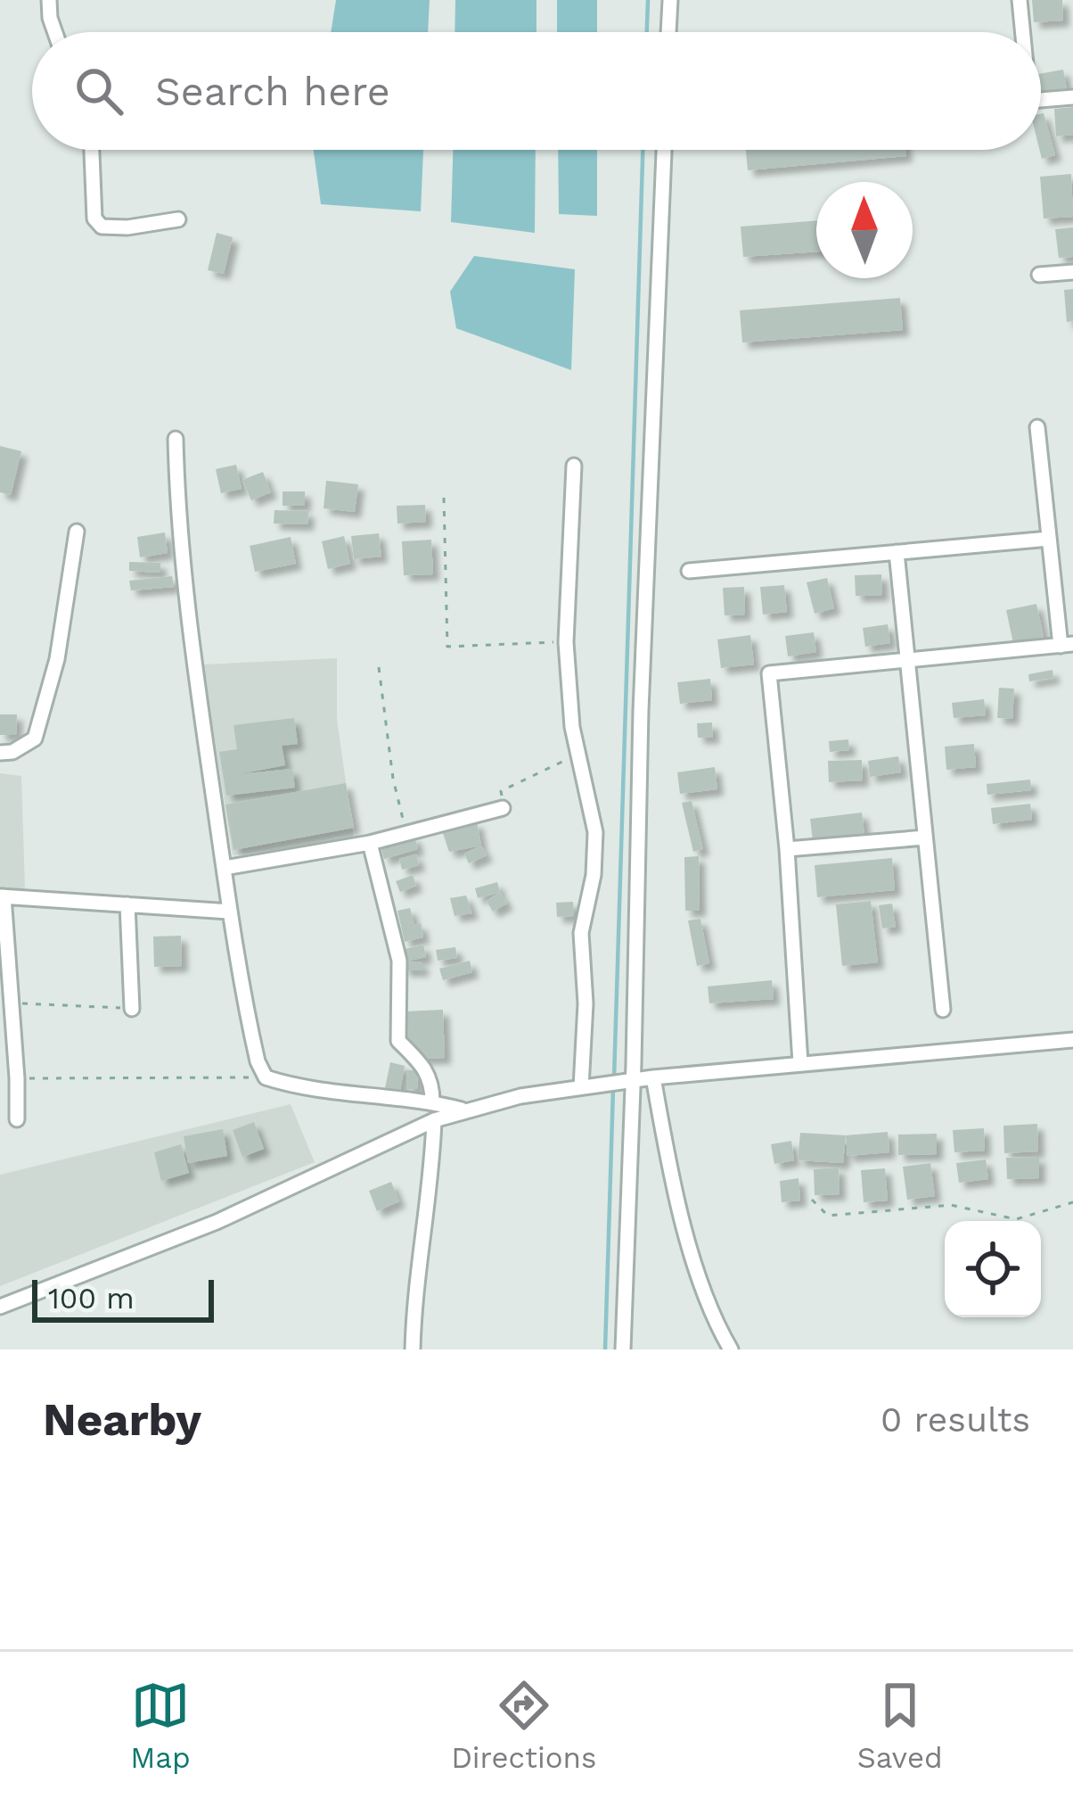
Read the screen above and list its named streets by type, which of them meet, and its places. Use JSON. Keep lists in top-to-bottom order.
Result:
{
  "scale_bar": "100 m",
  "north": "top",
  "page": {
    "search": "Search here",
    "scale": "100 m",
    "heading": ["Nearby", "0 results"],
    "nav": ["Map", "Directions", "Saved"]
  }
}
